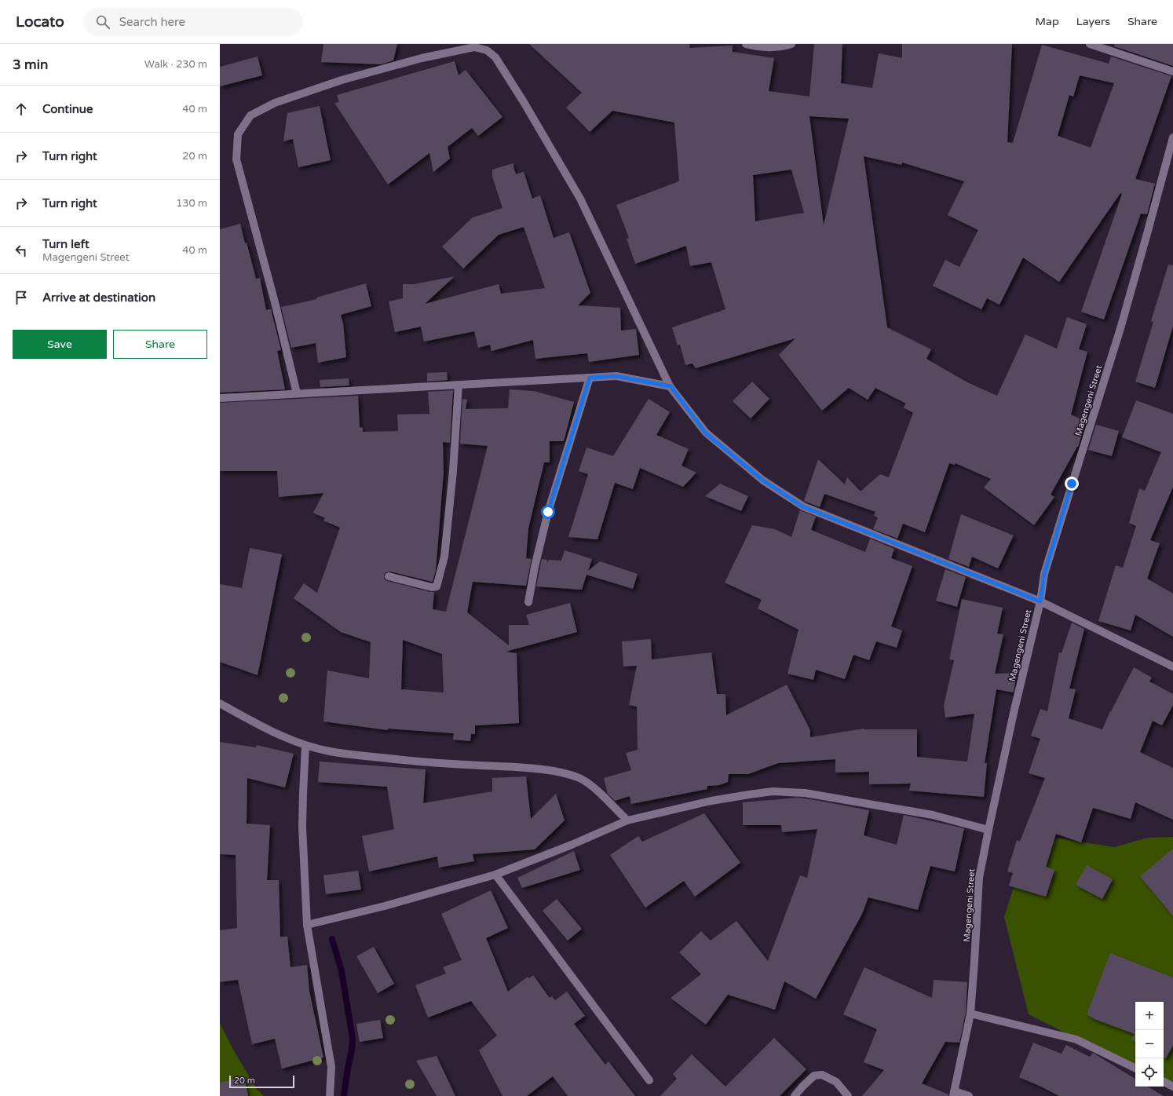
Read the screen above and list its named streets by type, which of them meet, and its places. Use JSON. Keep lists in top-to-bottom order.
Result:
{
  "streets": {
    "street": ["Magengeni Street"]
  },
  "scale_bar": "20 m",
  "page": {
    "header": "Locato",
    "search": "Search here",
    "nav": ["Map", "Layers", "Share"],
    "heading": ["3 min", "Walk · 230 m"],
    "list": [
      ["Continue", "40 m"],
      ["Turn right", "20 m"],
      ["Turn right", "130 m"],
      ["Turn left", "Magengeni Street", "40 m"],
      "Arrive at destination"
    ],
    "buttons": ["Save", "Share"],
    "map_buttons": ["+", "−"],
    "scale": "20 m"
  }
}
